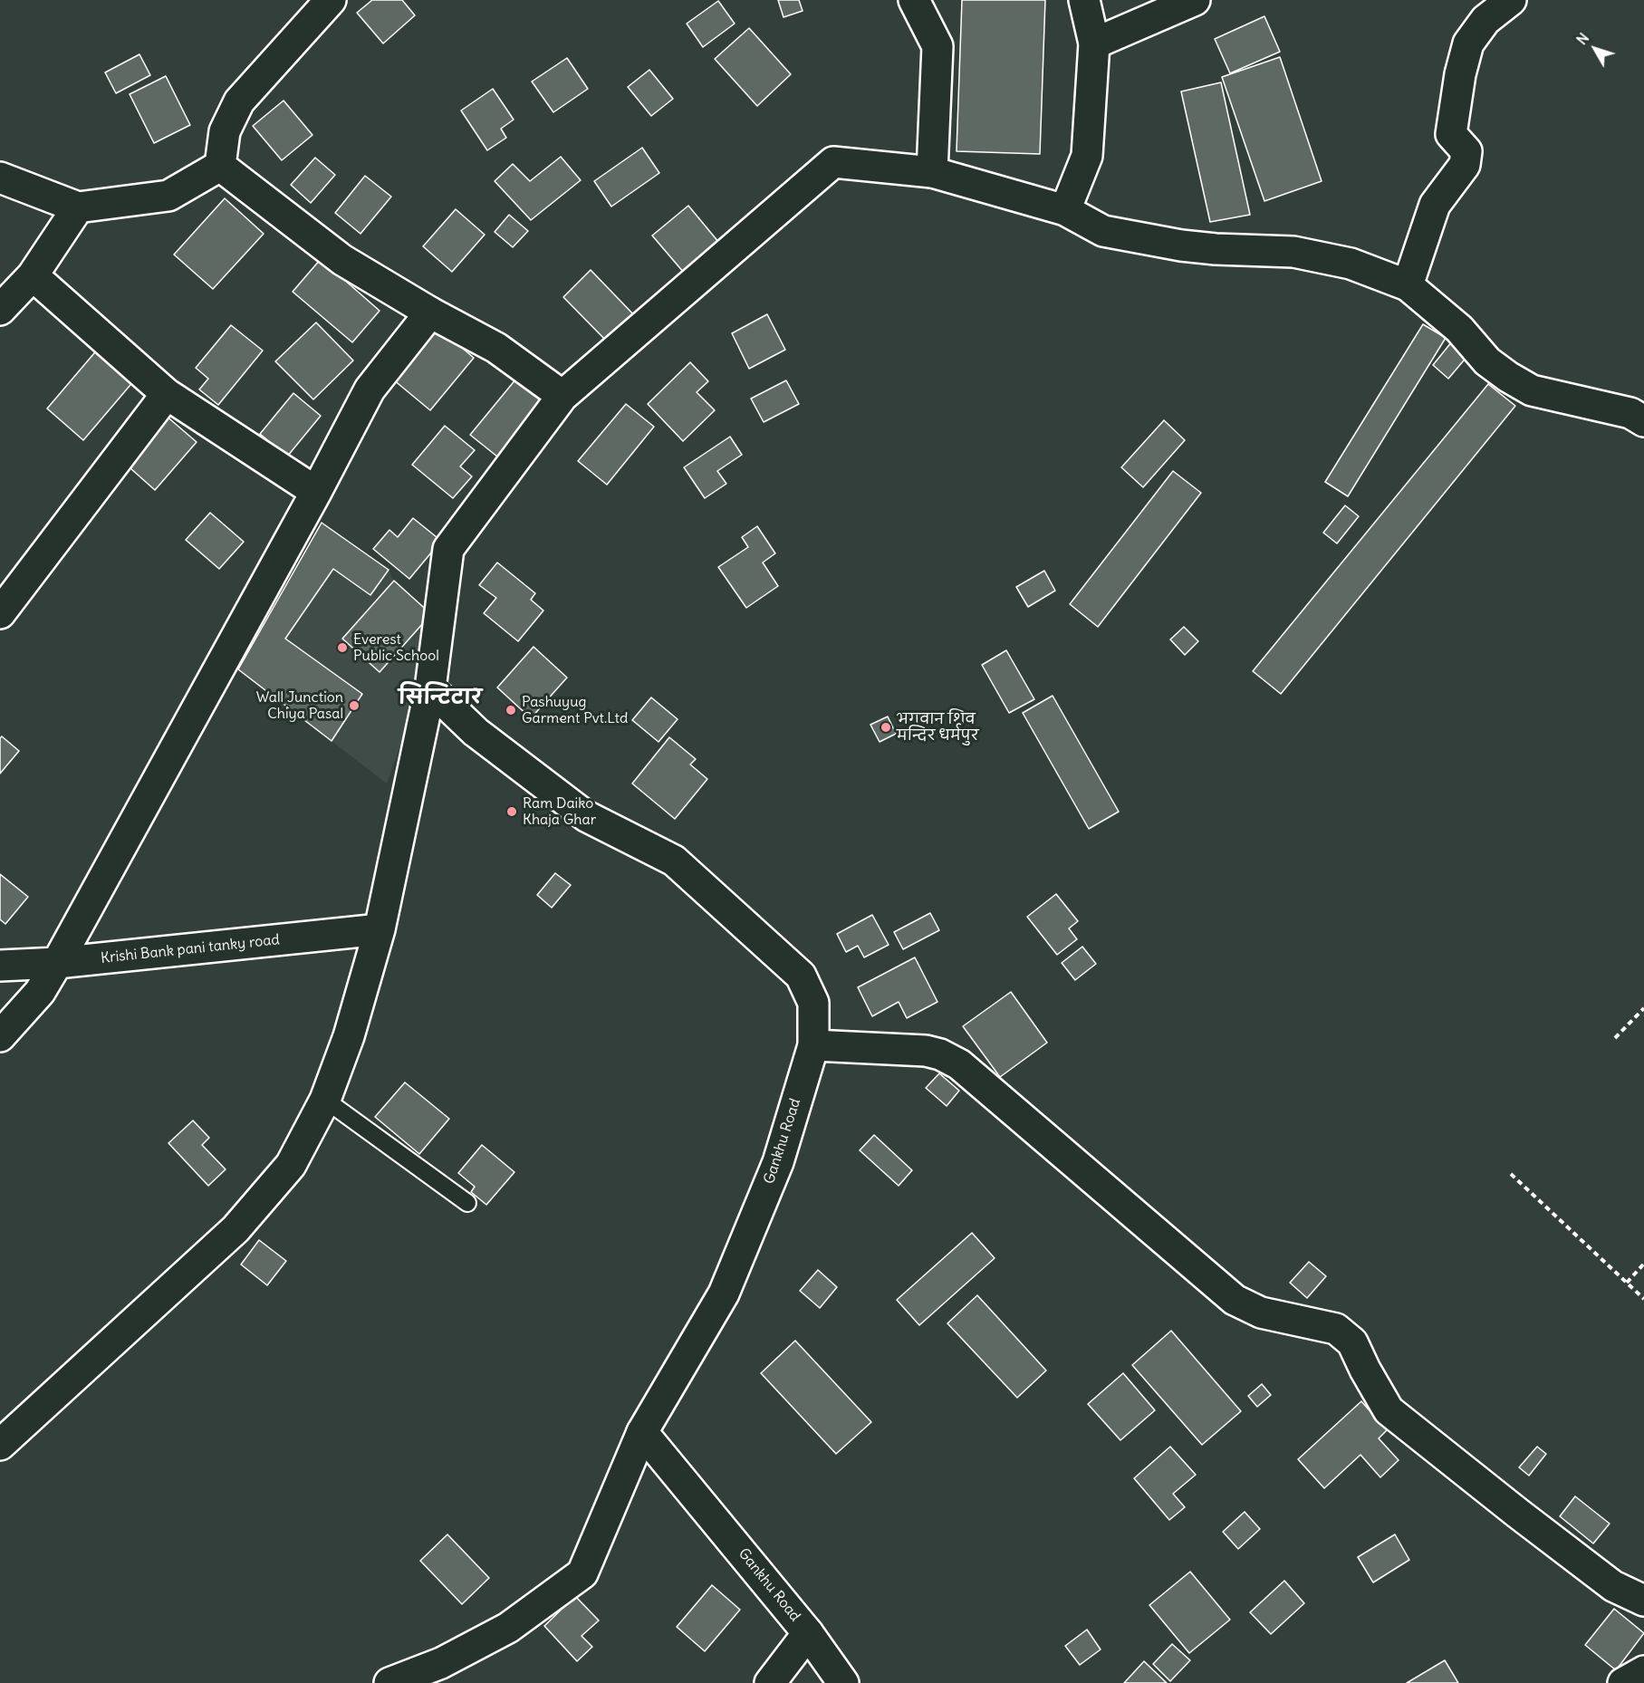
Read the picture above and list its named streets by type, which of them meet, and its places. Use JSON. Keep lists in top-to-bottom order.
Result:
{
  "streets": {
    "street": ["Krishi Bank pani tanky road", "Gankhu Road"]
  },
  "districts": ["सिन्टिटार"],
  "places": [
    "Everest Public School",
    "Wall Junction Chiya Pasal",
    "Pashuyug Garment Pvt.Ltd",
    "भगवान शिव मन्दिर धर्मपुर",
    "Ram Daiko Khaja Ghar"
  ],
  "north": "top left"
}
